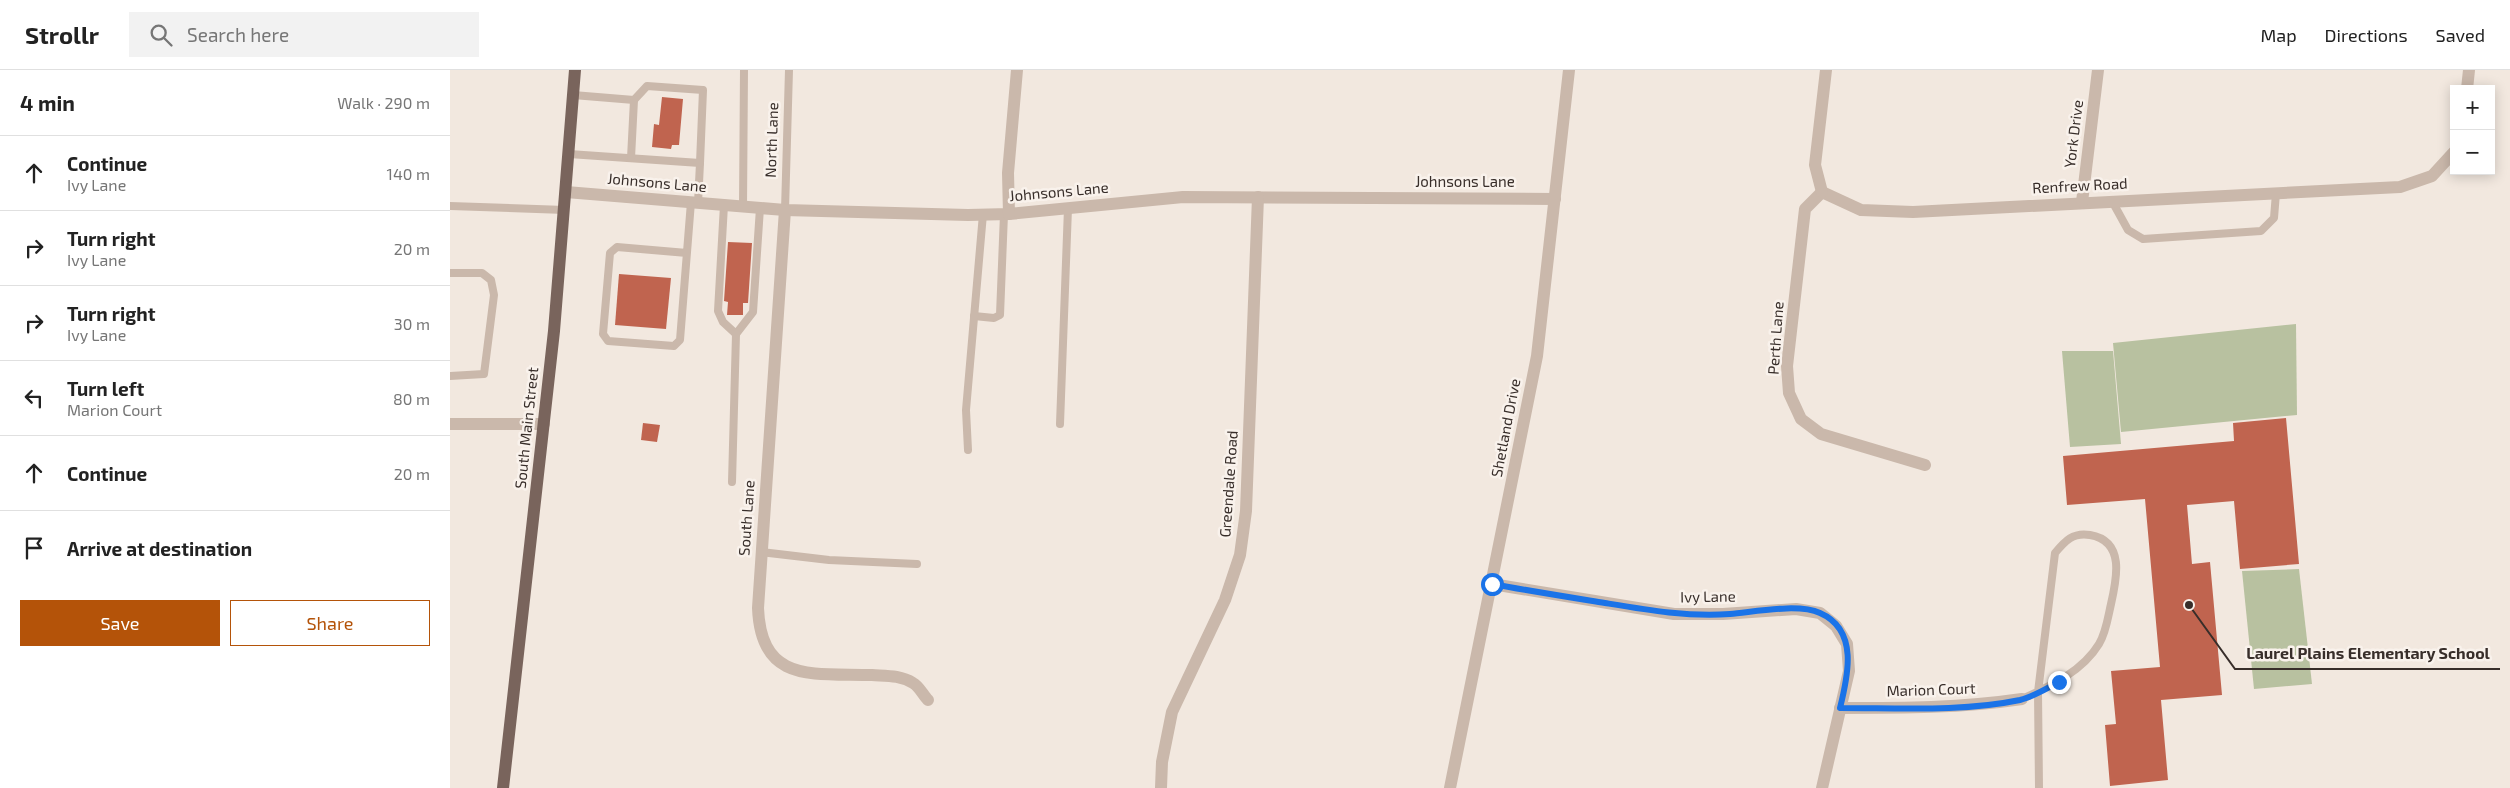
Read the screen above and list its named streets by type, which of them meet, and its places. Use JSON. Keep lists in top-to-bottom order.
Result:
{
  "streets": {
    "main road": ["South Main Street"],
    "street": [
      "York Drive",
      "Johnsons Lane",
      "Renfrew Road",
      "Perth Lane",
      "Shetland Drive",
      "Greendale Road",
      "South Lane",
      "Ivy Lane",
      "Marion Court"
    ],
    "lane": ["North Lane"]
  },
  "crossings": [
    ["York Drive", "Renfrew Road"],
    ["North Lane", "Johnsons Lane"],
    ["North Lane", "South Lane"],
    ["Johnsons Lane", "South Main Street"],
    ["Johnsons Lane", "Shetland Drive"],
    ["Johnsons Lane", "Greendale Road"],
    ["Johnsons Lane", "South Lane"],
    ["Renfrew Road", "Perth Lane"],
    ["Shetland Drive", "Ivy Lane"],
    ["Ivy Lane", "Marion Court"]
  ],
  "places": ["Laurel Plains Elementary School"],
  "page": {
    "header": "Strollr",
    "search": "Search here",
    "nav": ["Map", "Directions", "Saved"],
    "heading": ["4 min", "Walk · 290 m"],
    "map_buttons": ["+", "−"],
    "list": [
      ["Continue", "Ivy Lane", "140 m"],
      ["Turn right", "Ivy Lane", "20 m"],
      ["Turn right", "Ivy Lane", "30 m"],
      ["Turn left", "Marion Court", "80 m"],
      ["Continue", "20 m"],
      "Arrive at destination"
    ],
    "buttons": ["Save", "Share"]
  }
}
